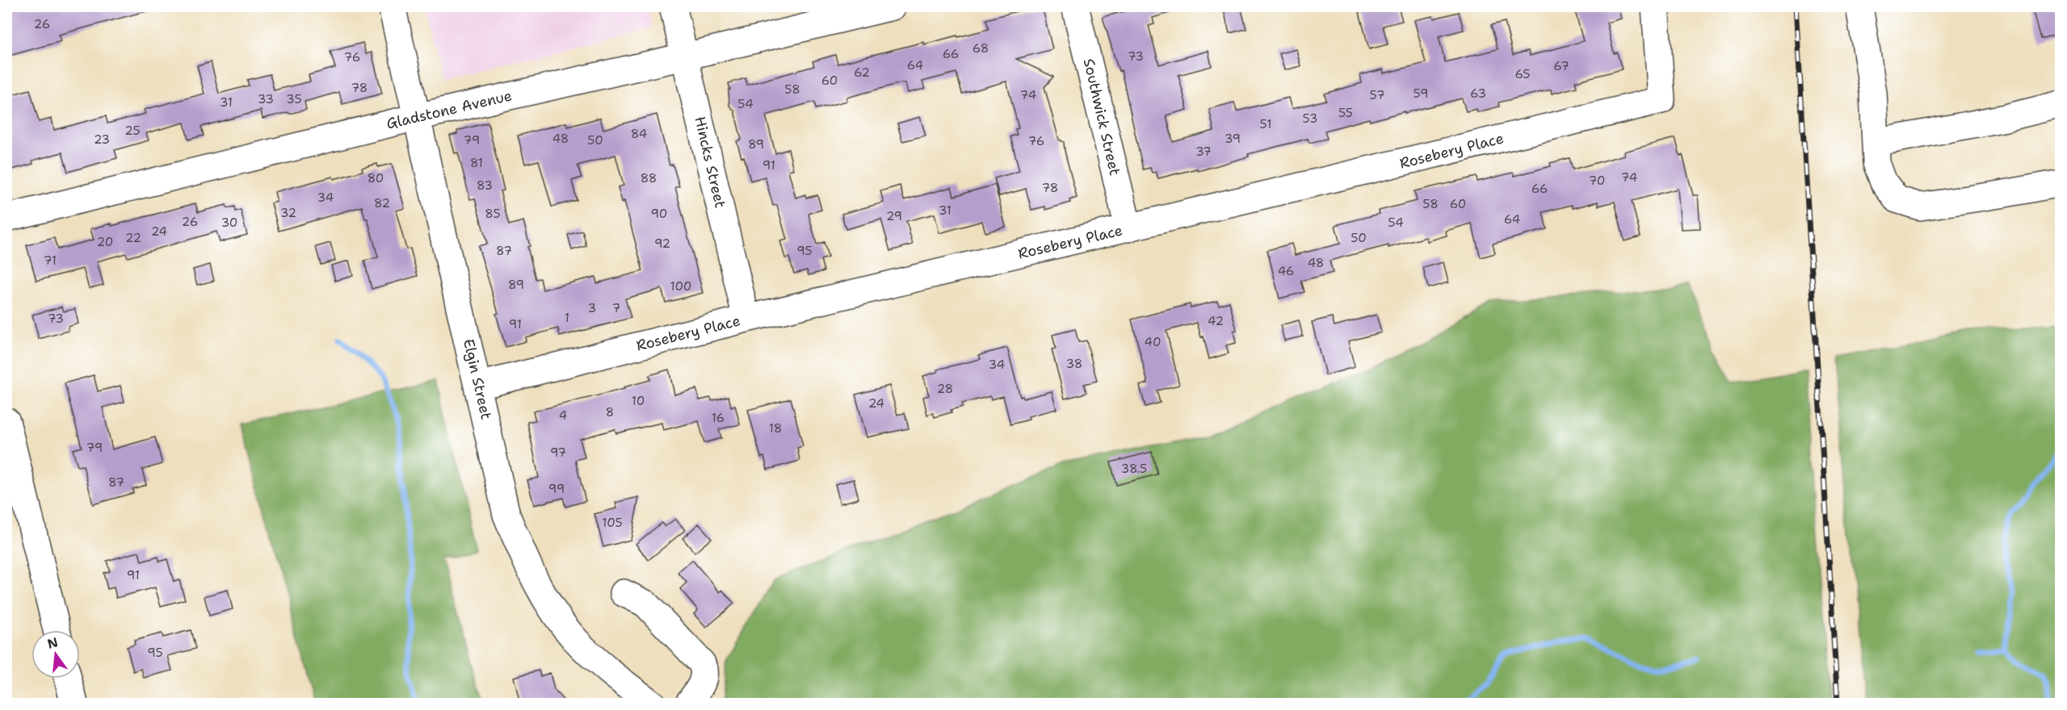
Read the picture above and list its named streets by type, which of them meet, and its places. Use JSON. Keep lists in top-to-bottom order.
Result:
{
  "streets": {
    "street": [
      "Gladstone Avenue",
      "Southwick Street",
      "Rosebery Place",
      "Hincks Street",
      "Elgin Street"
    ]
  },
  "crossings": [
    ["Gladstone Avenue", "Hincks Street"],
    ["Gladstone Avenue", "Elgin Street"],
    ["Southwick Street", "Rosebery Place"],
    ["Rosebery Place", "Hincks Street"],
    ["Rosebery Place", "Elgin Street"]
  ],
  "house_numbers": [
    "26",
    "68",
    "66",
    "73",
    "76",
    "64",
    "67",
    "62",
    "65",
    "60",
    "78",
    "58",
    "59",
    "63",
    "74",
    "57",
    "33",
    "35",
    "31",
    "54",
    "55",
    "53",
    "51",
    "25",
    "84",
    "48",
    "39",
    "23",
    "79",
    "50",
    "76",
    "89",
    "37",
    "81",
    "91",
    "74",
    "80",
    "88",
    "70",
    "83",
    "78",
    "66",
    "34",
    "82",
    "58",
    "60",
    "31",
    "32",
    "85",
    "90",
    "29",
    "64",
    "26",
    "30",
    "54",
    "24",
    "22",
    "50",
    "20",
    "92",
    "87",
    "95",
    "71",
    "48",
    "46",
    "89",
    "100",
    "3",
    "7",
    "1",
    "73",
    "42",
    "91",
    "40",
    "38",
    "34",
    "28",
    "10",
    "24",
    "8",
    "4",
    "16",
    "18",
    "79",
    "97",
    "38.5",
    "87",
    "99",
    "105",
    "91",
    "95"
  ],
  "north": "top"
}
